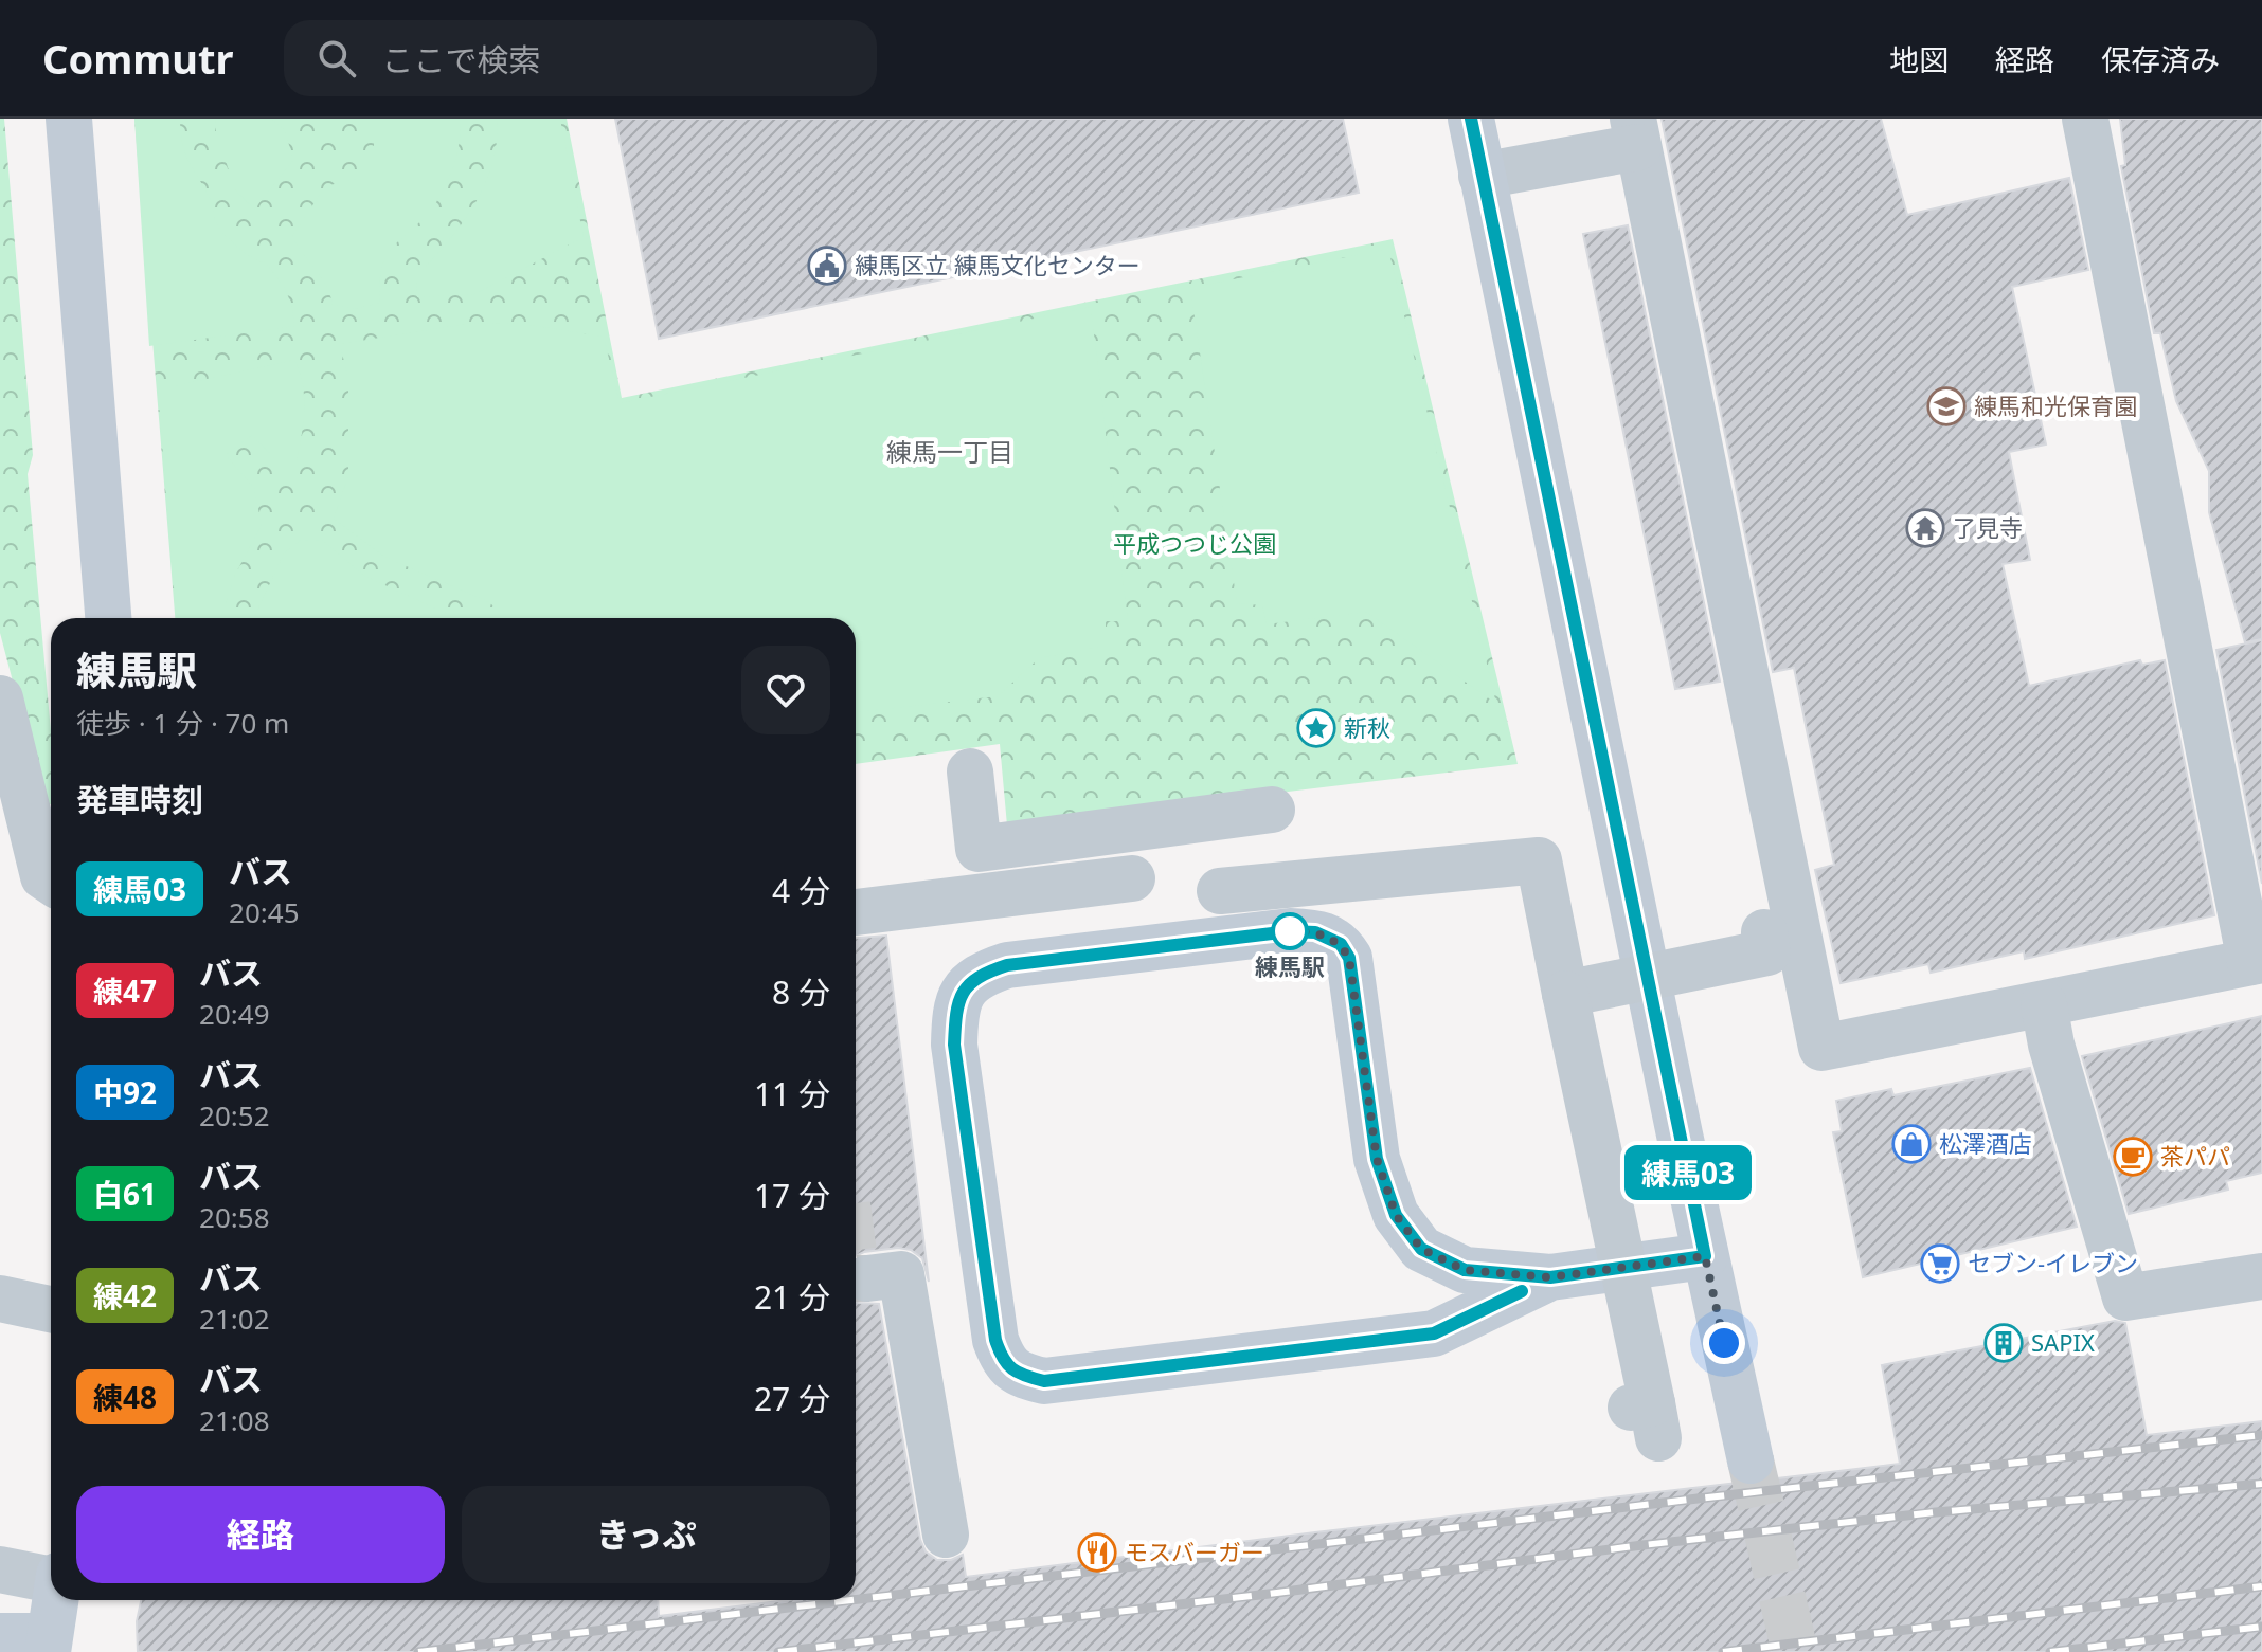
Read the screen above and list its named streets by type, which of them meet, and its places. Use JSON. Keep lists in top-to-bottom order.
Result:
{
  "districts": ["練馬一丁目"],
  "parks": ["平成つつじ公園"],
  "places": {
    "public building": ["練馬区立 練馬文化センター"],
    "school or university": ["練馬和光保育園"],
    "temple": ["了見寺"],
    "place": ["新秋"],
    "other": ["練馬駅"],
    "shop": ["松澤酒店"],
    "cafe": ["茶パパ"],
    "supermarket": ["セブン-イレブン"],
    "building": ["SAPIX"],
    "restaurant": ["モスバーガー"]
  },
  "lines": ["bus line 練馬03"],
  "page": {
    "header": "Commutr",
    "search": "ここで検索",
    "nav": ["地図", "経路", "保存済み"],
    "on_map": "練馬03",
    "heading": [
      ["練馬駅", "徒歩 · 1 分 · 70 m"],
      "発車時刻"
    ],
    "list": [
      {
        "mark": "練馬03",
        "name": "バス",
        "note": "20:45",
        "value": "4 分"
      },
      {
        "mark": "練47",
        "name": "バス",
        "note": "20:49",
        "value": "8 分"
      },
      {
        "mark": "中92",
        "name": "バス",
        "note": "20:52",
        "value": "11 分"
      },
      {
        "mark": "白61",
        "name": "バス",
        "note": "20:58",
        "value": "17 分"
      },
      {
        "mark": "練42",
        "name": "バス",
        "note": "21:02",
        "value": "21 分"
      },
      {
        "mark": "練48",
        "name": "バス",
        "note": "21:08",
        "value": "27 分"
      }
    ],
    "buttons": ["経路", "きっぷ"]
  }
}
